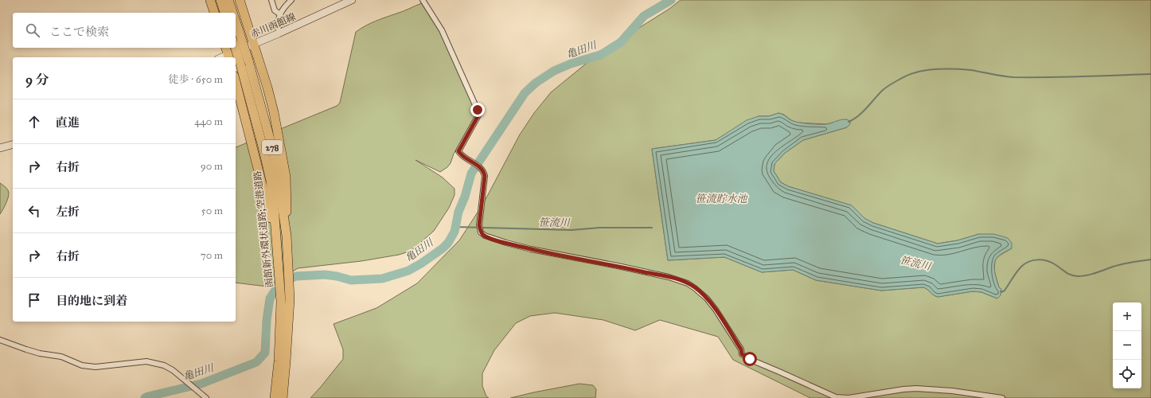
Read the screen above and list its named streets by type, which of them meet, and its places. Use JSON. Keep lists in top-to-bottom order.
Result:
{
  "streets": {
    "highway": ["278", "函館新外環状道路;空港道路"],
    "main road": ["赤川函館線"]
  },
  "water": ["亀田川", "笹流貯水池", "笹流川"],
  "page": {
    "search": "ここで検索",
    "heading": ["9 分", "徒歩 · 650 m"],
    "list": [
      ["直進", "440 m"],
      ["右折", "90 m"],
      ["左折", "50 m"],
      ["右折", "70 m"],
      "目的地に到着"
    ],
    "map_buttons": ["+", "−"]
  }
}
